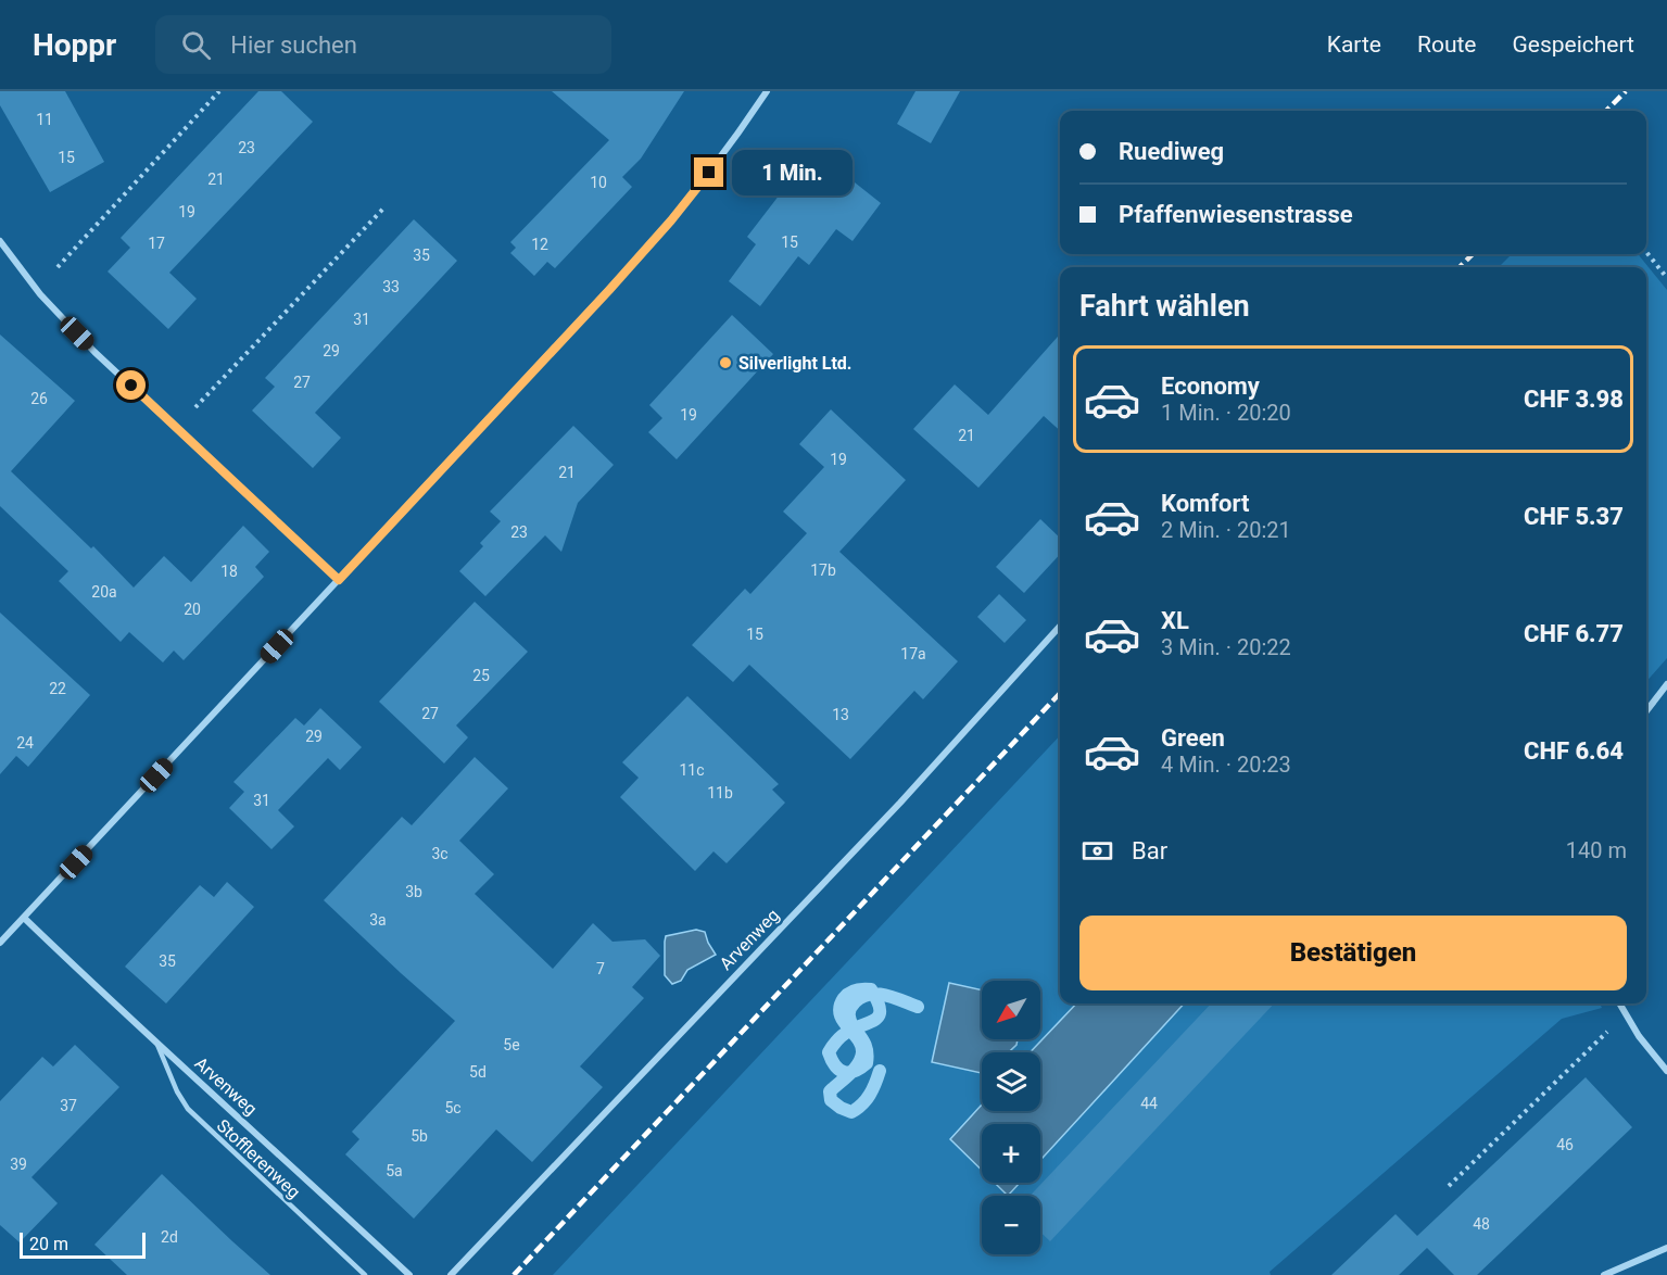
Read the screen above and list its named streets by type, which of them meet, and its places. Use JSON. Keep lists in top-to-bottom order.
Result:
{
  "streets": {
    "street": ["Arvenweg"],
    "lane": ["Stofflerenweg"]
  },
  "crossings": [
    ["Arvenweg", "Stofflerenweg"]
  ],
  "places": ["Silverlight Ltd."],
  "house_numbers": [
    "11",
    "23",
    "15",
    "21",
    "10",
    "19",
    "15",
    "17",
    "12",
    "35",
    "33",
    "31",
    "29",
    "27",
    "26",
    "19",
    "21",
    "19",
    "21",
    "23",
    "17b",
    "18",
    "20a",
    "20",
    "15",
    "17a",
    "25",
    "22",
    "27",
    "13",
    "29",
    "24",
    "11c",
    "11b",
    "31",
    "3c",
    "3b",
    "3a",
    "35",
    "7",
    "5e",
    "5d",
    "44",
    "37",
    "5c",
    "5b",
    "46",
    "39",
    "5a",
    "48",
    "2d"
  ],
  "scale_bar": "20 m",
  "north": "bottom left",
  "page": {
    "header": "Hoppr",
    "search": "Hier suchen",
    "nav": ["Karte", "Route", "Gespeichert"],
    "banner": ["Ruediweg", "Pfaffenwiesenstrasse"],
    "bubble": "1 Min.",
    "heading": "Fahrt wählen",
    "list": [
      {
        "name": "Economy",
        "note": "1 Min. · 20:20",
        "value": "CHF 3.98"
      },
      {
        "name": "Komfort",
        "note": "2 Min. · 20:21",
        "value": "CHF 5.37"
      },
      {
        "name": "XL",
        "note": "3 Min. · 20:22",
        "value": "CHF 6.77"
      },
      {
        "name": "Green",
        "note": "4 Min. · 20:23",
        "value": "CHF 6.64"
      }
    ],
    "pay": ["Bar", "140 m"],
    "buttons": "Bestätigen",
    "map_buttons": ["+", "−"],
    "scale": "20 m"
  }
}
